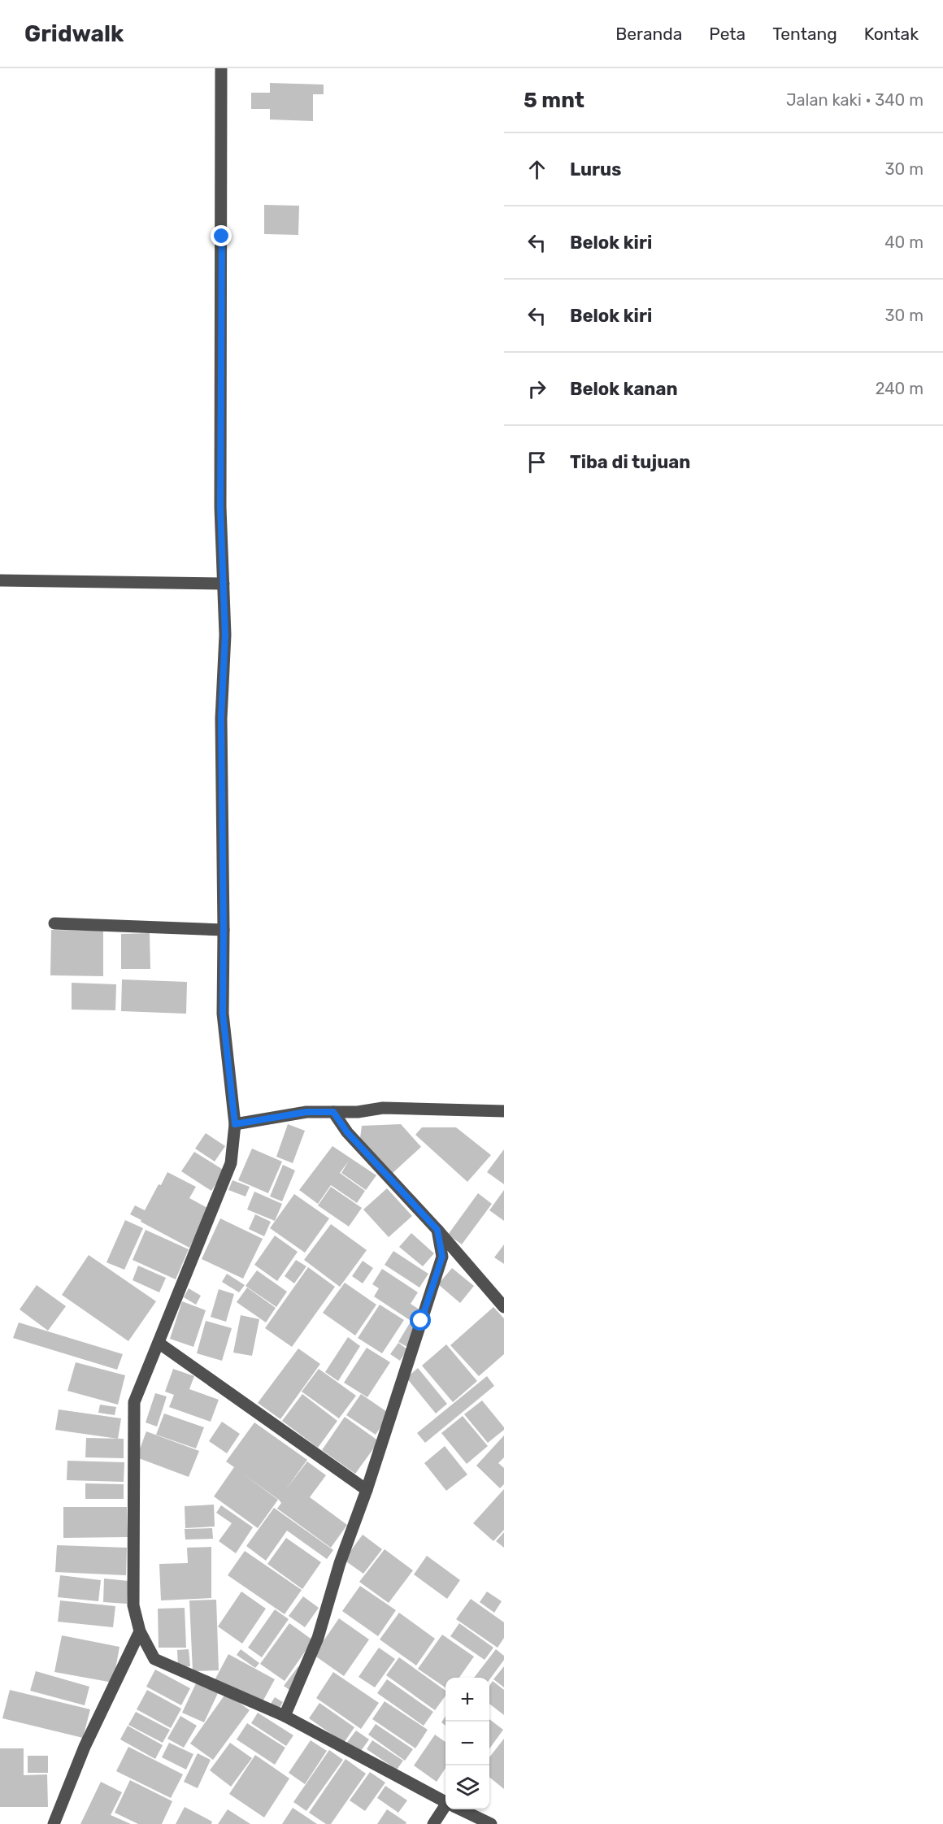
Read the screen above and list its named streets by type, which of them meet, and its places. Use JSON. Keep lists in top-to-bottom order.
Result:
{
  "page": {
    "header": "Gridwalk",
    "nav": [
      "Beranda",
      "Peta",
      "Tentang",
      "Kontak"
    ],
    "heading": ["5 mnt", "Jalan kaki · 340 m"],
    "list": [
      ["Lurus", "30 m"],
      ["Belok kiri", "40 m"],
      ["Belok kiri", "30 m"],
      ["Belok kanan", "240 m"],
      "Tiba di tujuan"
    ],
    "map_buttons": ["+", "−"]
  }
}
